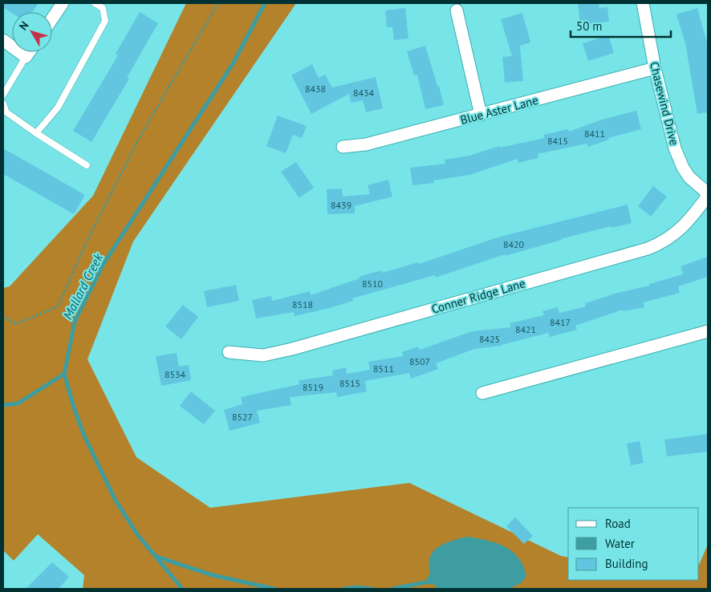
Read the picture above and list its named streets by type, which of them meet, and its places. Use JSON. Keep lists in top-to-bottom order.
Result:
{
  "streets": {
    "street": ["Chasewind Drive", "Blue Aster Lane", "Conner Ridge Lane"]
  },
  "crossings": [
    ["Chasewind Drive", "Blue Aster Lane"],
    ["Chasewind Drive", "Conner Ridge Lane"]
  ],
  "water": ["Mallard Creek"],
  "house_numbers": [
    "8438",
    "8434",
    "8411",
    "8415",
    "8439",
    "8420",
    "8510",
    "8518",
    "8417",
    "8421",
    "8425",
    "8507",
    "8511",
    "8534",
    "8515",
    "8519",
    "8527"
  ],
  "legend": ["Road", "Water", "Building"],
  "scale_bar": "50 m",
  "north": "top left"
}
